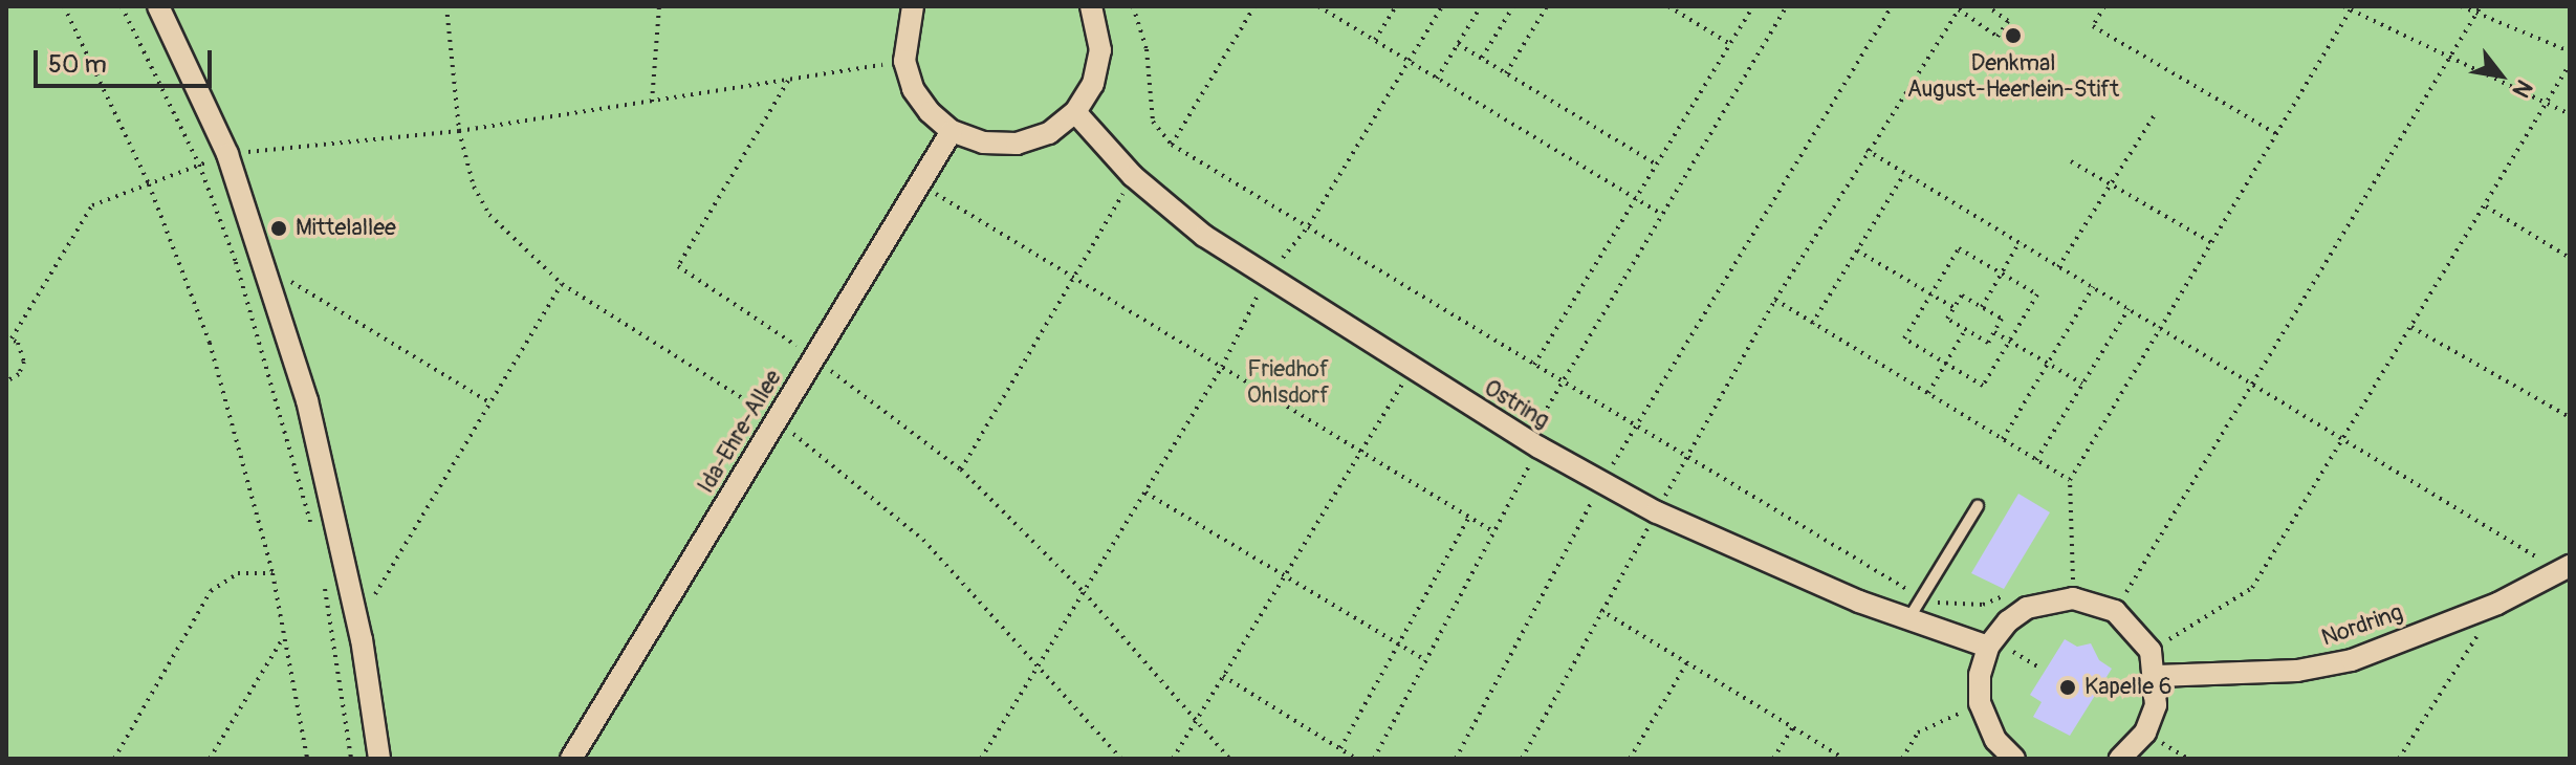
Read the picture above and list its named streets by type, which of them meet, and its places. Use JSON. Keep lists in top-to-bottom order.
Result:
{
  "streets": {
    "street": ["Ostring", "Ida-Ehre-Allee", "Nordring"]
  },
  "parks": ["Friedhof Ohlsdorf"],
  "places": ["Denkmal August-Heerlein-Stift", "Mittelallee", "Kapelle 6"],
  "scale_bar": "50 m",
  "north": "bottom right"
}
